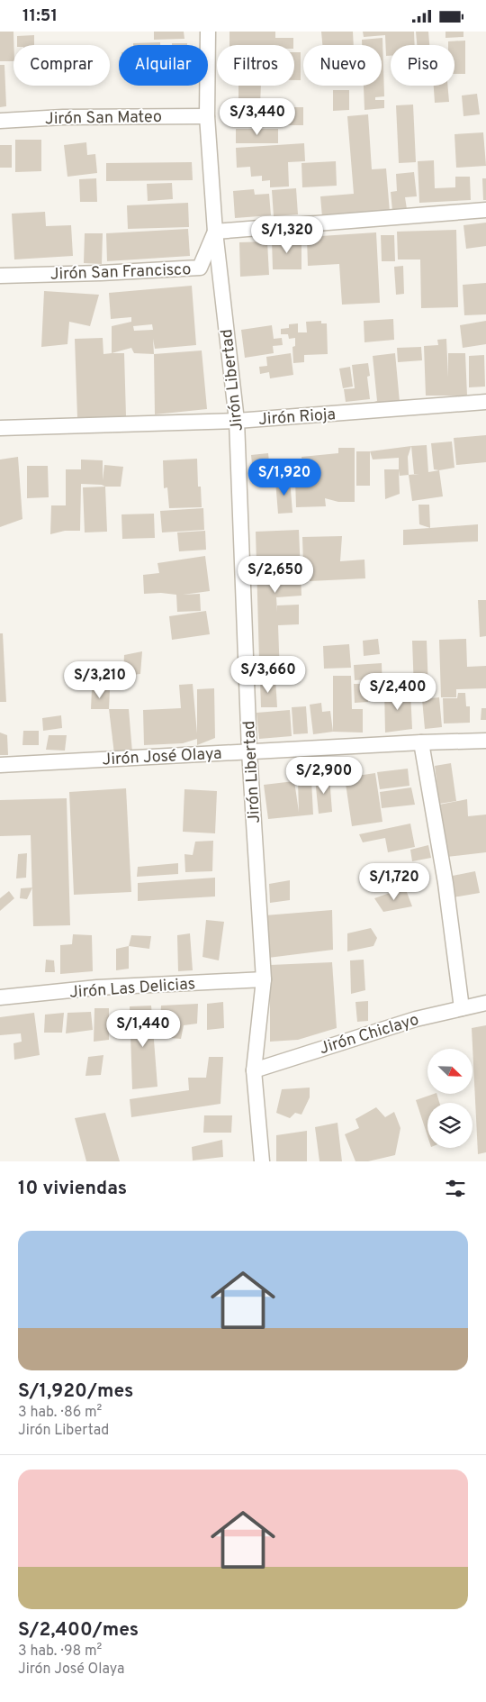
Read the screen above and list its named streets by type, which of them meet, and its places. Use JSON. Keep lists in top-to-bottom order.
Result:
{
  "streets": {
    "street": [
      "Jirón San Mateo",
      "Jirón San Francisco",
      "Jirón Libertad",
      "Jirón Rioja",
      "Jirón José Olaya",
      "Jirón Las Delicias",
      "Jirón Chiclayo"
    ]
  },
  "crossings": [
    ["Jirón San Mateo", "Jirón Libertad"],
    ["Jirón San Francisco", "Jirón Libertad"],
    ["Jirón Libertad", "Jirón Rioja"],
    ["Jirón Libertad", "Jirón José Olaya"],
    ["Jirón Libertad", "Jirón Las Delicias"],
    ["Jirón Libertad", "Jirón Chiclayo"]
  ],
  "north": "bottom right",
  "page": {
    "status": "11:51",
    "chip": [
      "Comprar",
      "Alquilar",
      "Filtros",
      "Nuevo",
      "Piso"
    ],
    "price": [
      "S/3,440",
      "S/1,320",
      "S/1,920",
      "S/2,650",
      "S/3,660",
      "S/3,210",
      "S/2,400",
      "S/2,900",
      "S/1,720",
      "S/1,440"
    ],
    "heading": "10 viviendas",
    "list": [
      {
        "name": "S/1,920/mes",
        "note": "3 hab. · 86 m² · Jirón Libertad"
      },
      {
        "name": "S/2,400/mes",
        "note": "3 hab. · 98 m² · Jirón José Olaya"
      }
    ]
  }
}
